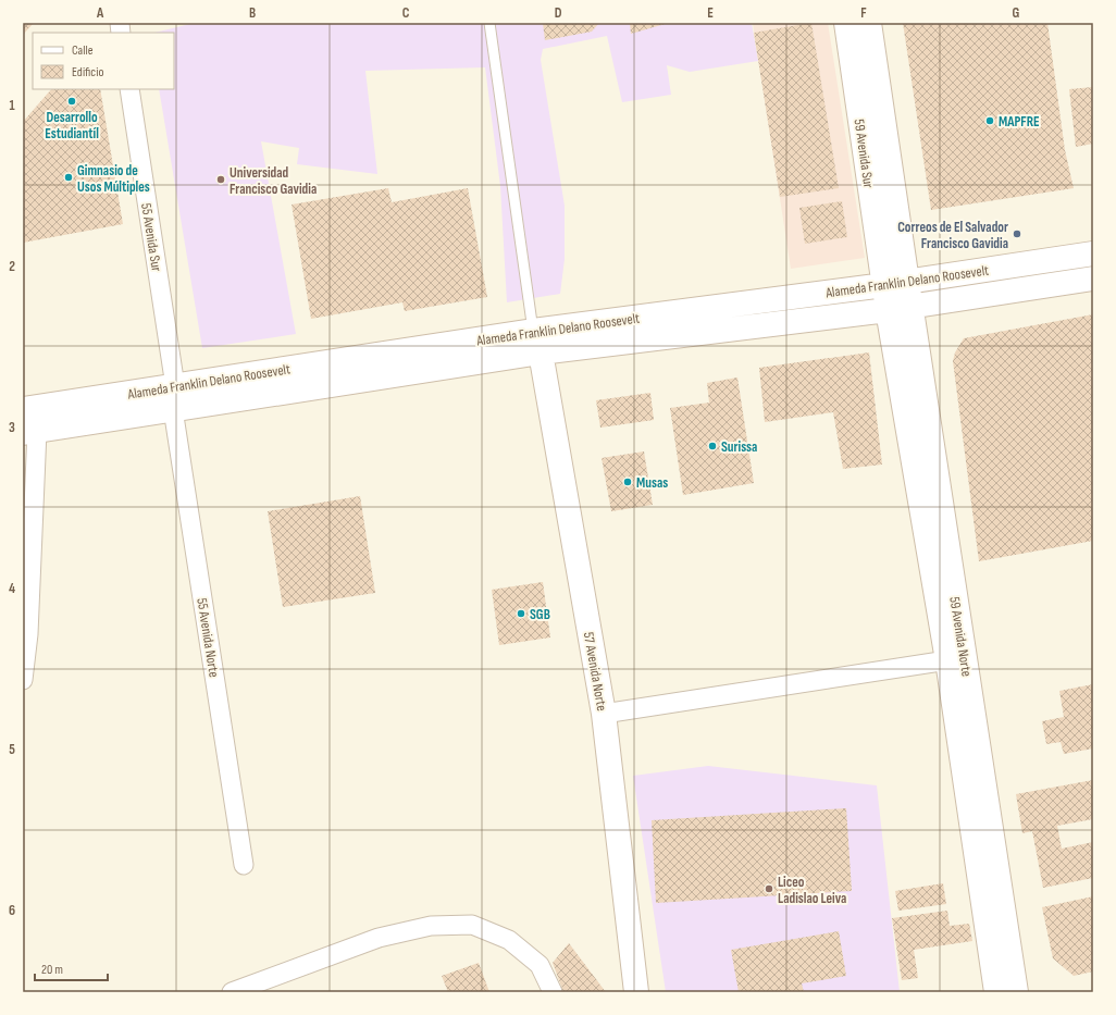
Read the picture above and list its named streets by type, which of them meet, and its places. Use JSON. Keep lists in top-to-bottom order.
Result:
{
  "streets": {
    "main road": [
      "59 Avenida Sur",
      "Alameda Franklin Delano Roosevelt",
      "59 Avenida Norte",
      "57 Avenida Norte"
    ],
    "street": ["55 Avenida Sur", "55 Avenida Norte"]
  },
  "crossings": [
    ["59 Avenida Sur", "Alameda Franklin Delano Roosevelt"],
    ["59 Avenida Sur", "59 Avenida Norte"],
    ["55 Avenida Sur", "Alameda Franklin Delano Roosevelt"],
    ["55 Avenida Sur", "55 Avenida Norte"],
    ["Alameda Franklin Delano Roosevelt", "59 Avenida Norte"],
    ["Alameda Franklin Delano Roosevelt", "55 Avenida Norte"],
    ["Alameda Franklin Delano Roosevelt", "57 Avenida Norte"]
  ],
  "places": [
    "Desarrollo Estudiantíl",
    "MAPFRE",
    "Gimnasio de Usos Múltiples",
    "Universidad Francisco Gavidia",
    "Correos de El Salvador Francisco Gavidia",
    "Surissa",
    "Musas",
    "SGB",
    "Liceo Ladislao Leiva"
  ],
  "legend": ["Calle", "Edificio"],
  "scale_bar": "20 m",
  "grid": {
    "columns": [
      "A",
      "B",
      "C",
      "D",
      "E",
      "F",
      "G"
    ],
    "rows": [
      "1",
      "2",
      "3",
      "4",
      "5",
      "6"
    ]
  }
}
